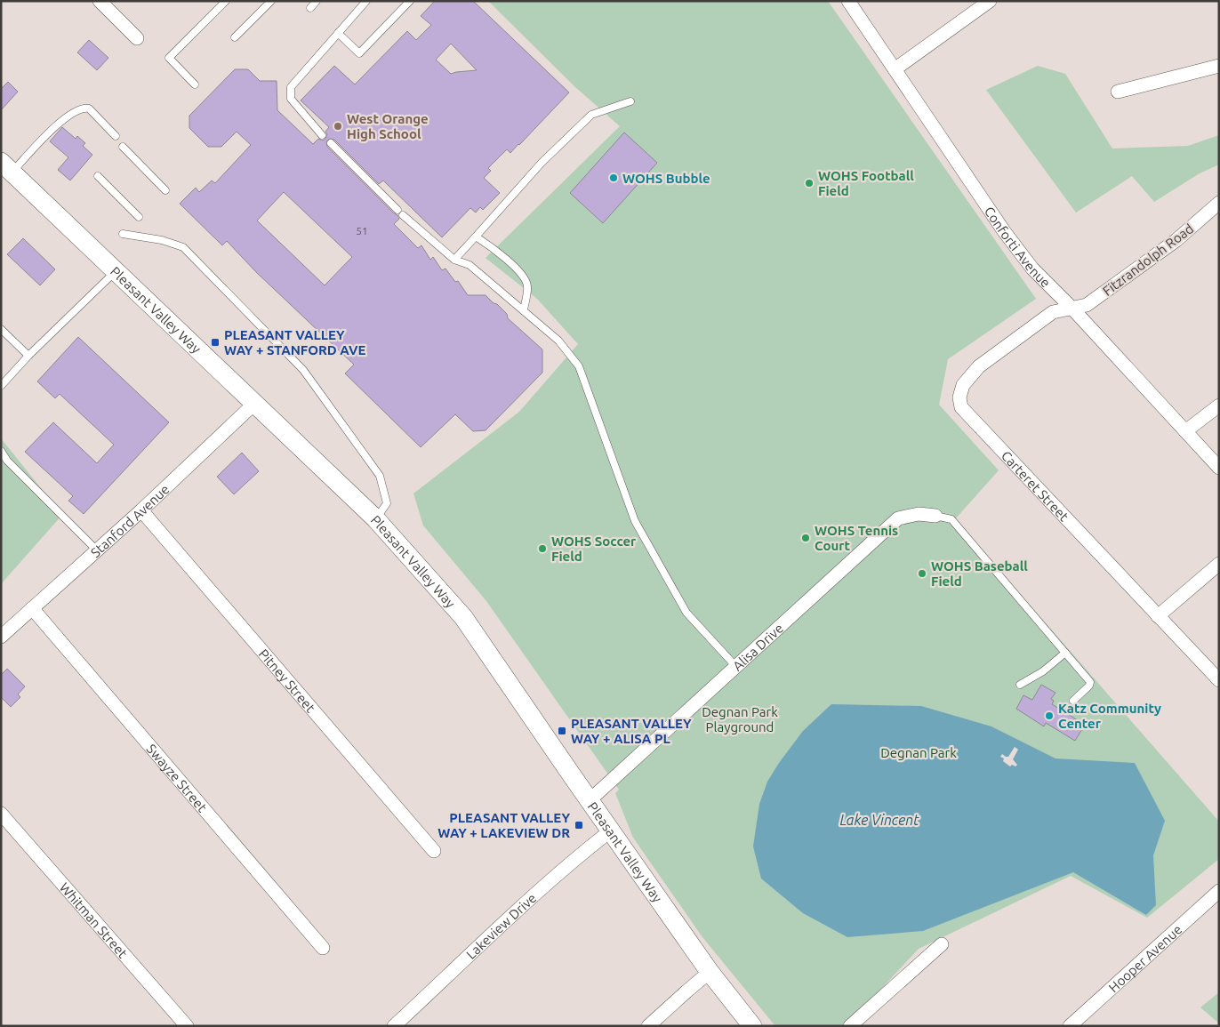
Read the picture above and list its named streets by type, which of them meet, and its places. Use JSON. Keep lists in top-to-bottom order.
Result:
{
  "streets": {
    "main road": ["Pleasant Valley Way"],
    "street": [
      "Conforti Avenue",
      "Fitzrandolph Road",
      "Carteret Street",
      "Stanford Avenue",
      "Alisa Drive",
      "Pitney Street",
      "Swayze Street",
      "Whitman Street",
      "Lakeview Drive",
      "Hooper Avenue"
    ]
  },
  "crossings": [
    ["Conforti Avenue", "Fitzrandolph Road"],
    ["Conforti Avenue", "Carteret Street"],
    ["Fitzrandolph Road", "Carteret Street"],
    ["Pleasant Valley Way", "Stanford Avenue"],
    ["Pleasant Valley Way", "Alisa Drive"],
    ["Pleasant Valley Way", "Lakeview Drive"],
    ["Stanford Avenue", "Pitney Street"],
    ["Stanford Avenue", "Swayze Street"]
  ],
  "water": ["Lake Vincent"],
  "parks": ["Degnan Park Playground", "Degnan Park"],
  "places": {
    "other": [
      "West Orange High School",
      "WOHS Bubble",
      "WOHS Football Field",
      "WOHS Tennis Court",
      "WOHS Soccer Field",
      "WOHS Baseball Field",
      "Katz Community Center"
    ],
    "transit": ["PLEASANT VALLEY WAY + STANFORD AVE", "PLEASANT VALLEY WAY + ALISA PL", "PLEASANT VALLEY WAY + LAKEVIEW DR"]
  },
  "house_numbers": ["51"]
}
